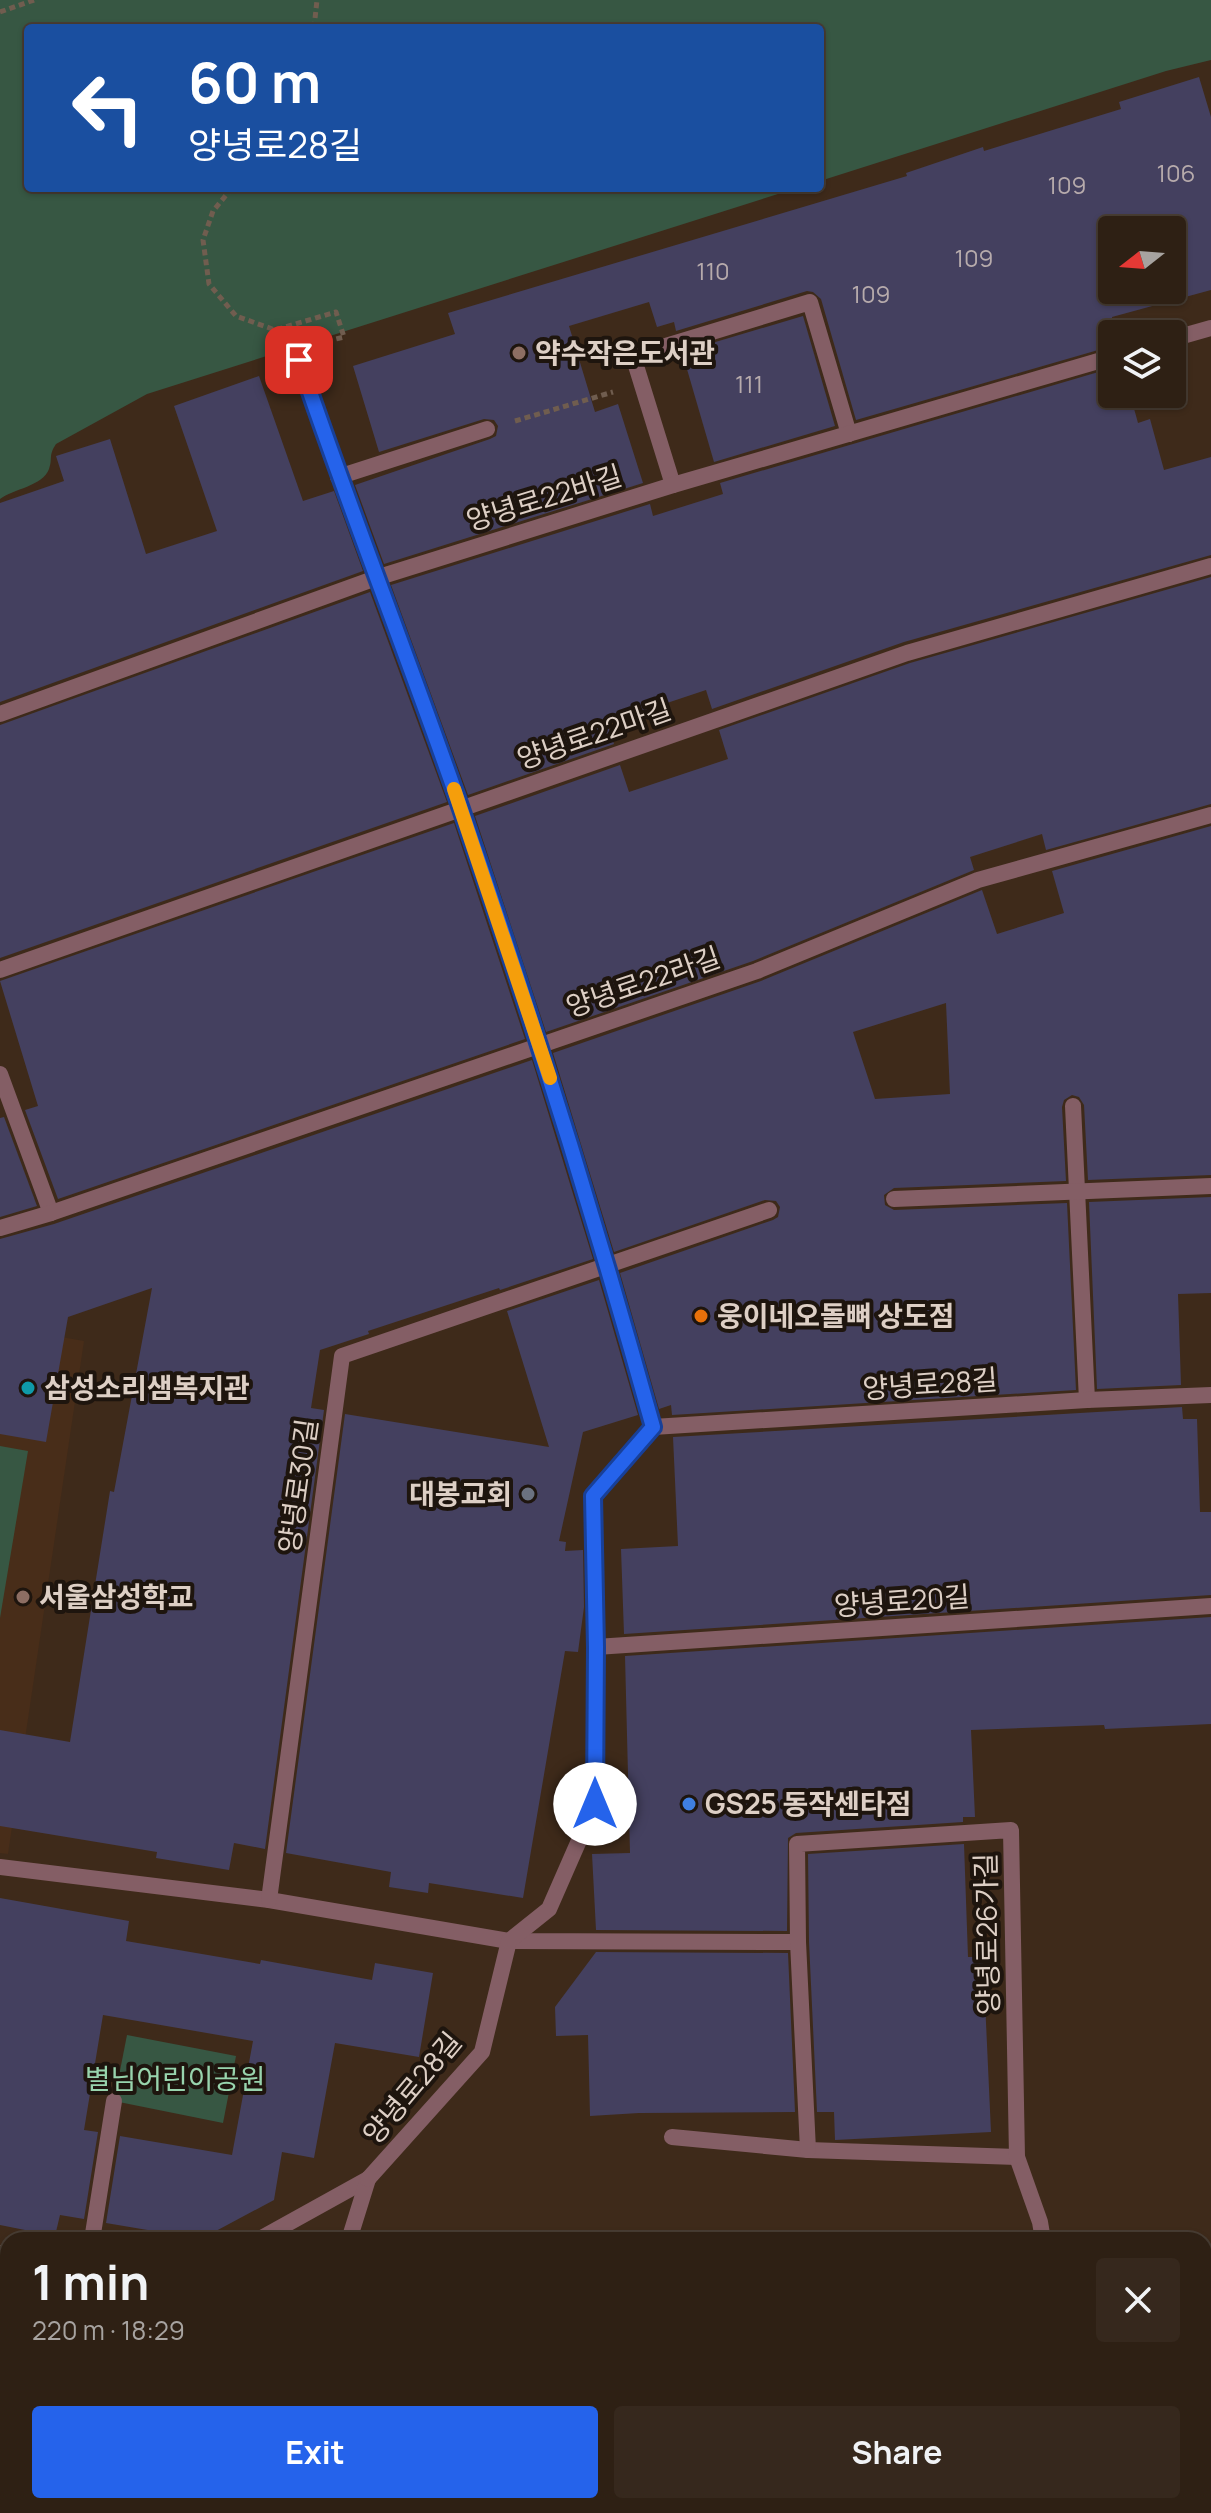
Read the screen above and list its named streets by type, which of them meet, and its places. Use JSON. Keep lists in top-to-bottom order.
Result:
{
  "streets": {
    "street": [
      "양녕로22바길",
      "양녕로22마길",
      "양녕로22라길",
      "양녕로28길",
      "양녕로30길",
      "양녕로20길",
      "양녕로26가길"
    ]
  },
  "parks": ["별님어린이공원"],
  "places": [
    "약수작은도서관",
    "웅이네오돌뼈 상도점",
    "삼성소리샘복지관",
    "대봉교회",
    "서울삼성학교",
    "GS25 동작센타점"
  ],
  "house_numbers": [
    "106",
    "109",
    "109",
    "110",
    "109",
    "111"
  ],
  "north": "left",
  "page": {
    "turn": ["60 m", "양녕로28길"],
    "heading": ["1 min", "220 m · 18:29"],
    "buttons": ["Exit", "Share"]
  }
}
